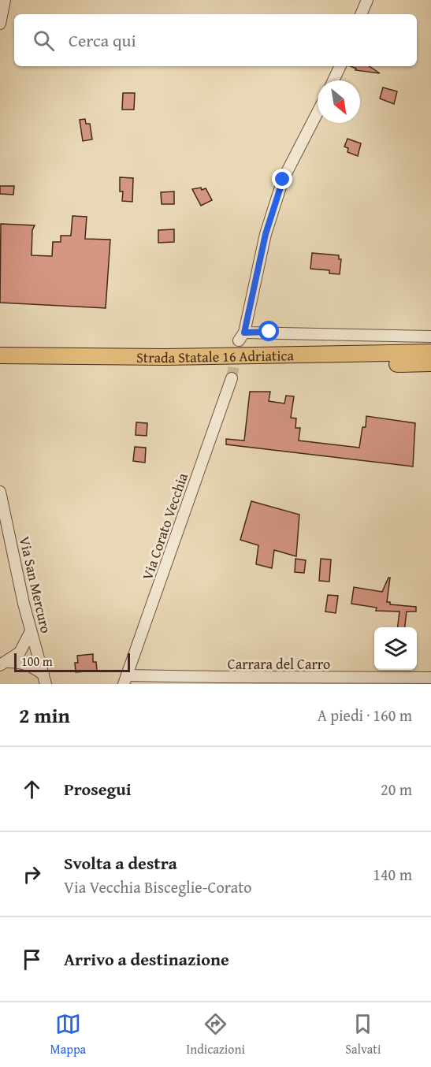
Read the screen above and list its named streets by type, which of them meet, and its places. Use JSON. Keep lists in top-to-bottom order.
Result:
{
  "streets": {
    "highway": ["Strada Statale 16 Adriatica"],
    "street": ["Via Corato Vecchia", "Via San Mercuro", "Carrara del Carro"]
  },
  "crossings": [
    ["Via Corato Vecchia", "Carrara del Carro"]
  ],
  "scale_bar": "100 m",
  "north": "bottom right",
  "page": {
    "search": "Cerca qui",
    "scale": "100 m",
    "heading": ["2 min", "A piedi · 160 m"],
    "list": [
      ["Prosegui", "20 m"],
      ["Svolta a destra", "Via Vecchia Bisceglie-Corato", "140 m"],
      "Arrivo a destinazione"
    ],
    "nav": ["Mappa", "Indicazioni", "Salvati"]
  }
}
